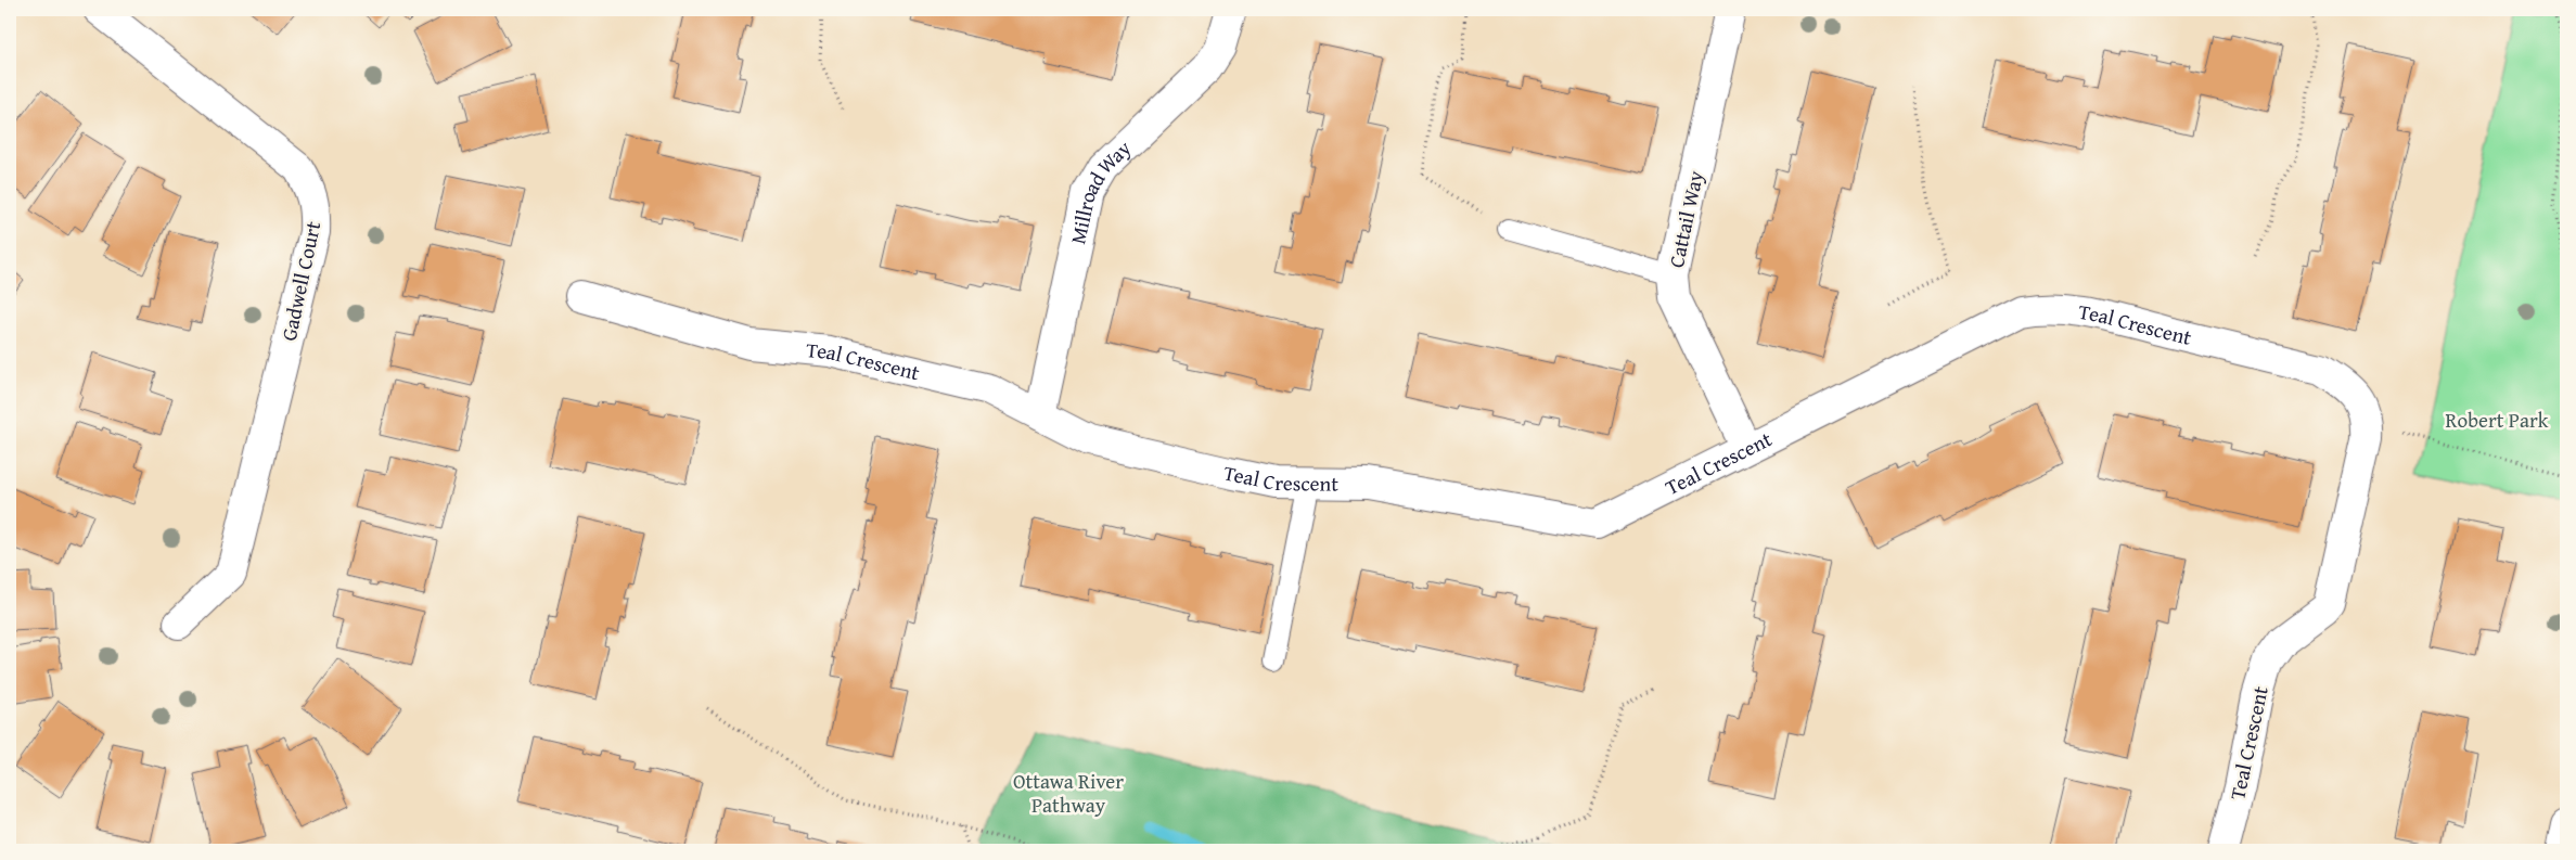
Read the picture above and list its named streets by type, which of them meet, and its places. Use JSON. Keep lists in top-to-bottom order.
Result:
{
  "streets": {
    "street": [
      "Millroad Way",
      "Cattail Way",
      "Gadwell Court",
      "Teal Crescent"
    ]
  },
  "crossings": [
    ["Millroad Way", "Teal Crescent"],
    ["Cattail Way", "Teal Crescent"]
  ],
  "parks": ["Robert Park", "Ottawa River Pathway"]
}
